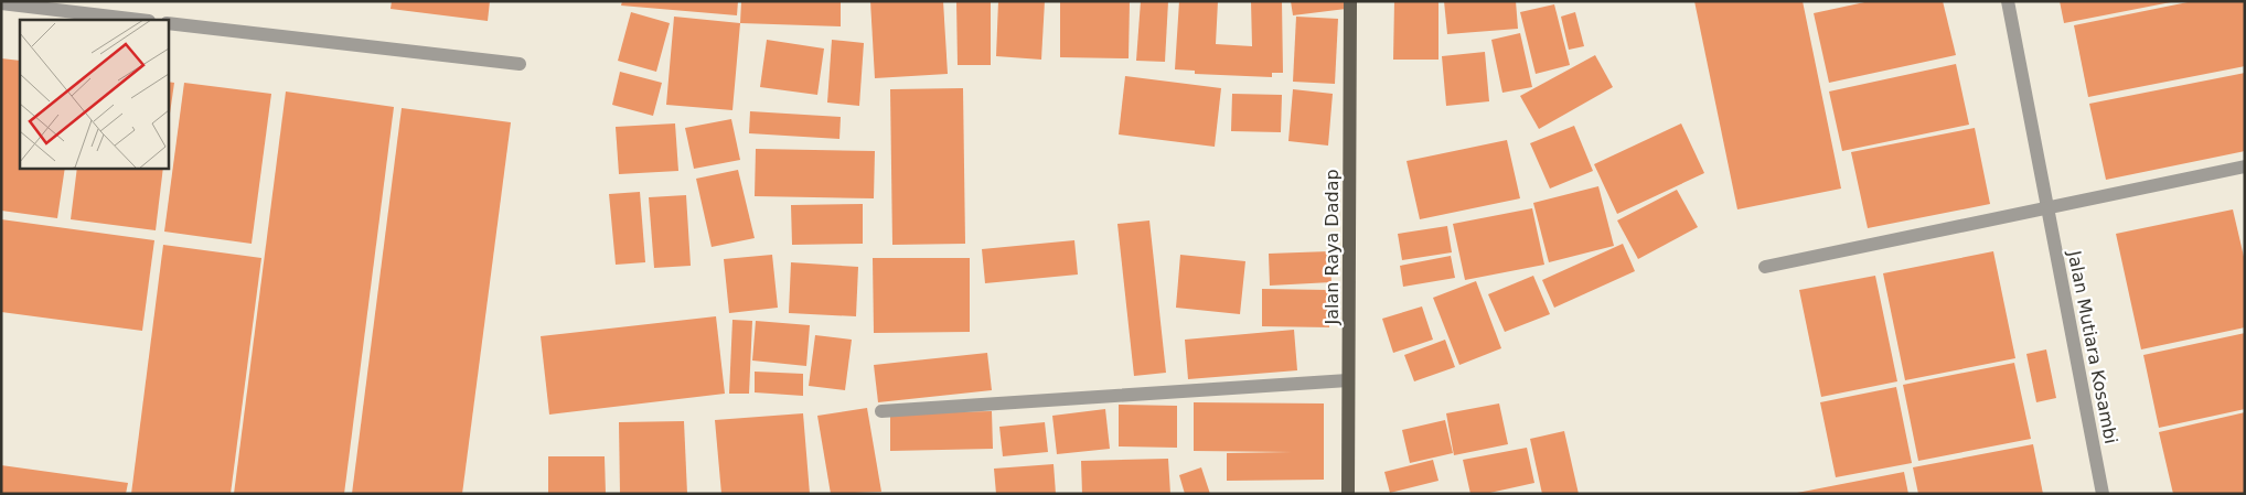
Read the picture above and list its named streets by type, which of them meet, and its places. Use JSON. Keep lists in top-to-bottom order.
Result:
{
  "streets": {
    "main road": ["Jalan Raya Dadap"],
    "street": ["Jalan Mutiara Kosambi"]
  }
}
